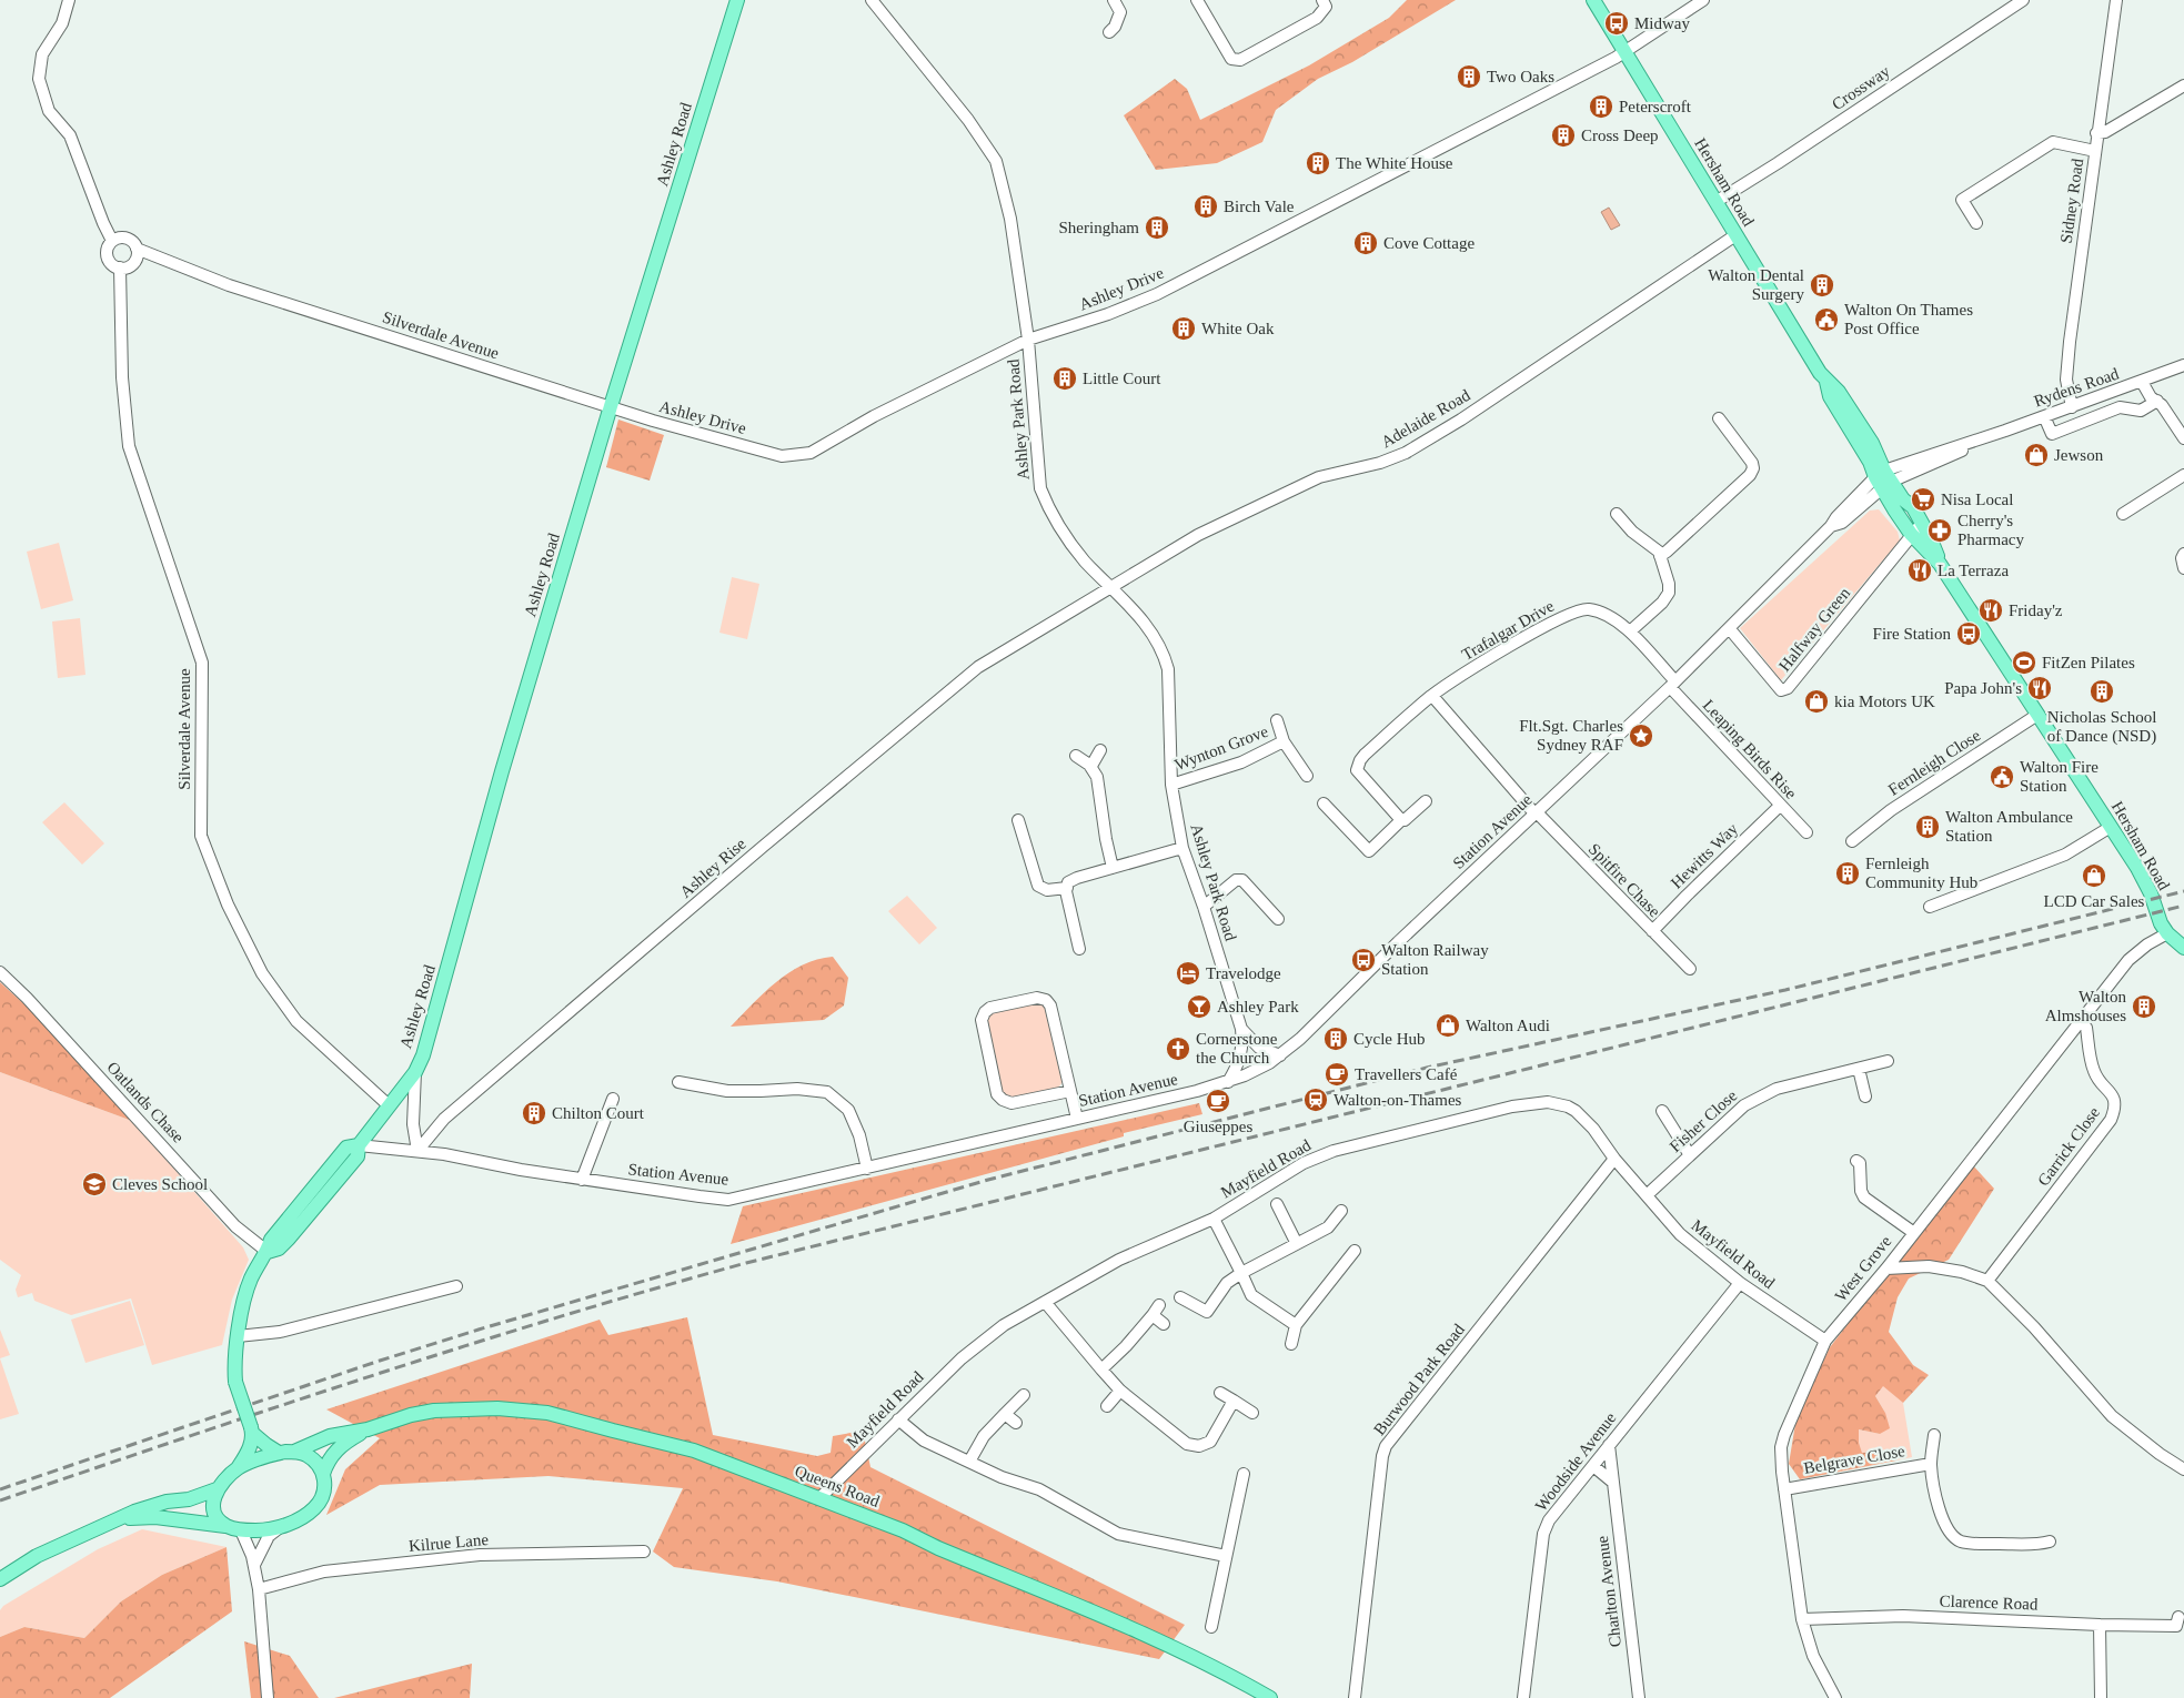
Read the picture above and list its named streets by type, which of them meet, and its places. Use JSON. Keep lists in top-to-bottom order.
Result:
{
  "streets": {
    "main road": ["Ashley Road", "Hersham Road", "Queens Road"],
    "street": [
      "Crossway",
      "Sidney Road",
      "Ashley Drive",
      "Silverdale Avenue",
      "Rydens Road",
      "Adelaide Road",
      "Ashley Park Road",
      "Halfway Green",
      "Trafalgar Drive",
      "Wynton Grove",
      "Leaping Birds Rise",
      "Fernleigh Close",
      "Station Avenue",
      "Hewitts Way",
      "Ashley Rise",
      "Spitfire Chase",
      "Oatlands Chase",
      "Fisher Close",
      "Garrick Close",
      "Mayfield Road",
      "West Grove",
      "Burwood Park Road",
      "Belgrave Close",
      "Woodside Avenue",
      "Kilrue Lane",
      "Charlton Avenue",
      "Clarence Road"
    ]
  },
  "crossings": [
    ["Crossway", "Hersham Road"],
    ["Ashley Road", "Ashley Drive"],
    ["Ashley Road", "Silverdale Avenue"],
    ["Ashley Road", "Station Avenue"],
    ["Ashley Road", "Oatlands Chase"],
    ["Hersham Road", "Ashley Drive"],
    ["Hersham Road", "Rydens Road"],
    ["Hersham Road", "Adelaide Road"],
    ["Hersham Road", "Halfway Green"],
    ["Hersham Road", "Fernleigh Close"],
    ["Hersham Road", "Station Avenue"],
    ["Hersham Road", "West Grove"],
    ["Sidney Road", "Rydens Road"],
    ["Ashley Drive", "Silverdale Avenue"],
    ["Ashley Drive", "Ashley Park Road"],
    ["Rydens Road", "Station Avenue"],
    ["Adelaide Road", "Ashley Park Road"],
    ["Adelaide Road", "Ashley Rise"],
    ["Ashley Park Road", "Wynton Grove"],
    ["Ashley Park Road", "Station Avenue"],
    ["Ashley Park Road", "Ashley Rise"],
    ["Halfway Green", "Station Avenue"],
    ["Trafalgar Drive", "Leaping Birds Rise"],
    ["Trafalgar Drive", "Station Avenue"],
    ["Trafalgar Drive", "Spitfire Chase"],
    ["Leaping Birds Rise", "Station Avenue"],
    ["Leaping Birds Rise", "Hewitts Way"],
    ["Station Avenue", "Ashley Rise"],
    ["Station Avenue", "Spitfire Chase"],
    ["Hewitts Way", "Spitfire Chase"],
    ["Fisher Close", "Mayfield Road"],
    ["Garrick Close", "West Grove"],
    ["Mayfield Road", "West Grove"],
    ["Mayfield Road", "Burwood Park Road"],
    ["Mayfield Road", "Woodside Avenue"],
    ["Mayfield Road", "Queens Road"],
    ["West Grove", "Belgrave Close"],
    ["West Grove", "Clarence Road"],
    ["Woodside Avenue", "Charlton Avenue"]
  ],
  "places": {
    "bus stop": ["Midway", "Fire Station", "Walton Railway Station"],
    "building": [
      "Two Oaks",
      "Peterscroft",
      "Cross Deep",
      "The White House",
      "Birch Vale",
      "Sheringham",
      "Cove Cottage",
      "Walton Dental Surgery",
      "White Oak",
      "Little Court",
      "Nicholas School of Dance (NSD)",
      "Walton Ambulance Station",
      "Fernleigh Community Hub",
      "Walton Almshouses",
      "Cycle Hub",
      "Chilton Court"
    ],
    "public building": ["Walton On Thames Post Office", "Walton Fire Station"],
    "shop": [
      "Jewson",
      "kia Motors UK",
      "LCD Car Sales",
      "Walton Audi"
    ],
    "supermarket": ["Nisa Local"],
    "pharmacy": ["Cherry's Pharmacy"],
    "restaurant": ["La Terraza", "Friday'z", "Papa John's"],
    "sports": ["FitZen Pilates"],
    "place": ["Flt.Sgt. Charles Sydney RAF"],
    "hotel": ["Travelodge"],
    "bar": ["Ashley Park"],
    "church": ["Cornerstone the Church"],
    "cafe": ["Travellers Café", "Giuseppes"],
    "station": ["Walton-on-Thames"],
    "school or university": ["Cleves School"]
  }
}
